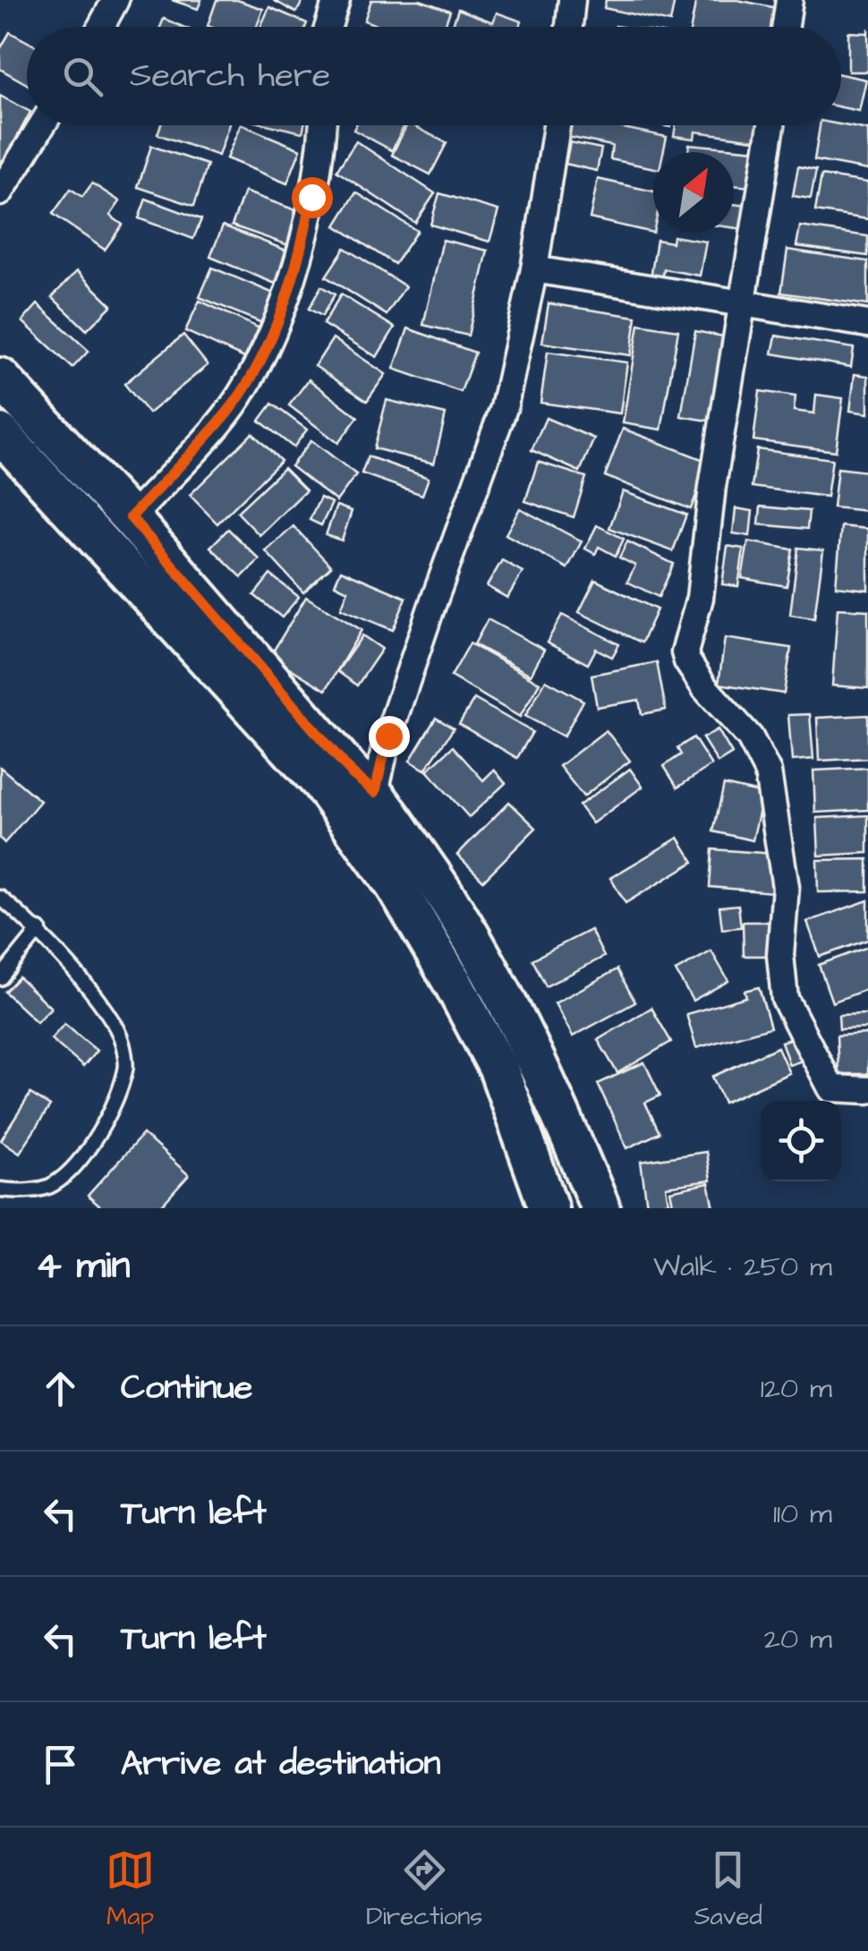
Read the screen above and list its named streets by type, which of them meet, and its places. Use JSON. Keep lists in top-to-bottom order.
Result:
{
  "north": "top right",
  "page": {
    "search": "Search here",
    "heading": ["4 min", "Walk · 250 m"],
    "list": [
      ["Continue", "120 m"],
      ["Turn left", "110 m"],
      ["Turn left", "20 m"],
      "Arrive at destination"
    ],
    "nav": ["Map", "Directions", "Saved"]
  }
}
